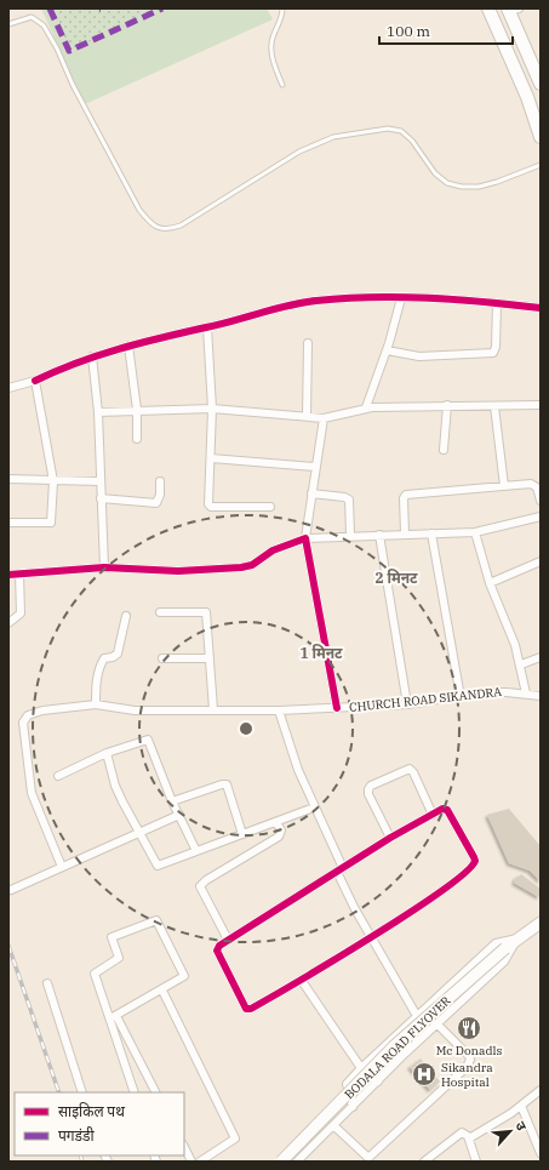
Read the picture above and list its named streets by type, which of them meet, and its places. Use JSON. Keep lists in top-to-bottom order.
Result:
{
  "streets": {
    "main road": ["BODALA ROAD FLYOVER"],
    "street": ["CHURCH ROAD SIKANDRA"]
  },
  "places": {
    "restaurant": ["Mc Donadls"],
    "hospital": ["Sikandra Hospital"]
  },
  "legend": ["साइकिल पथ", "पगडंडी"],
  "scale_bar": "100 m",
  "north": "top right",
  "rings": ["2 मिनट", "1 मिनट"]
}
